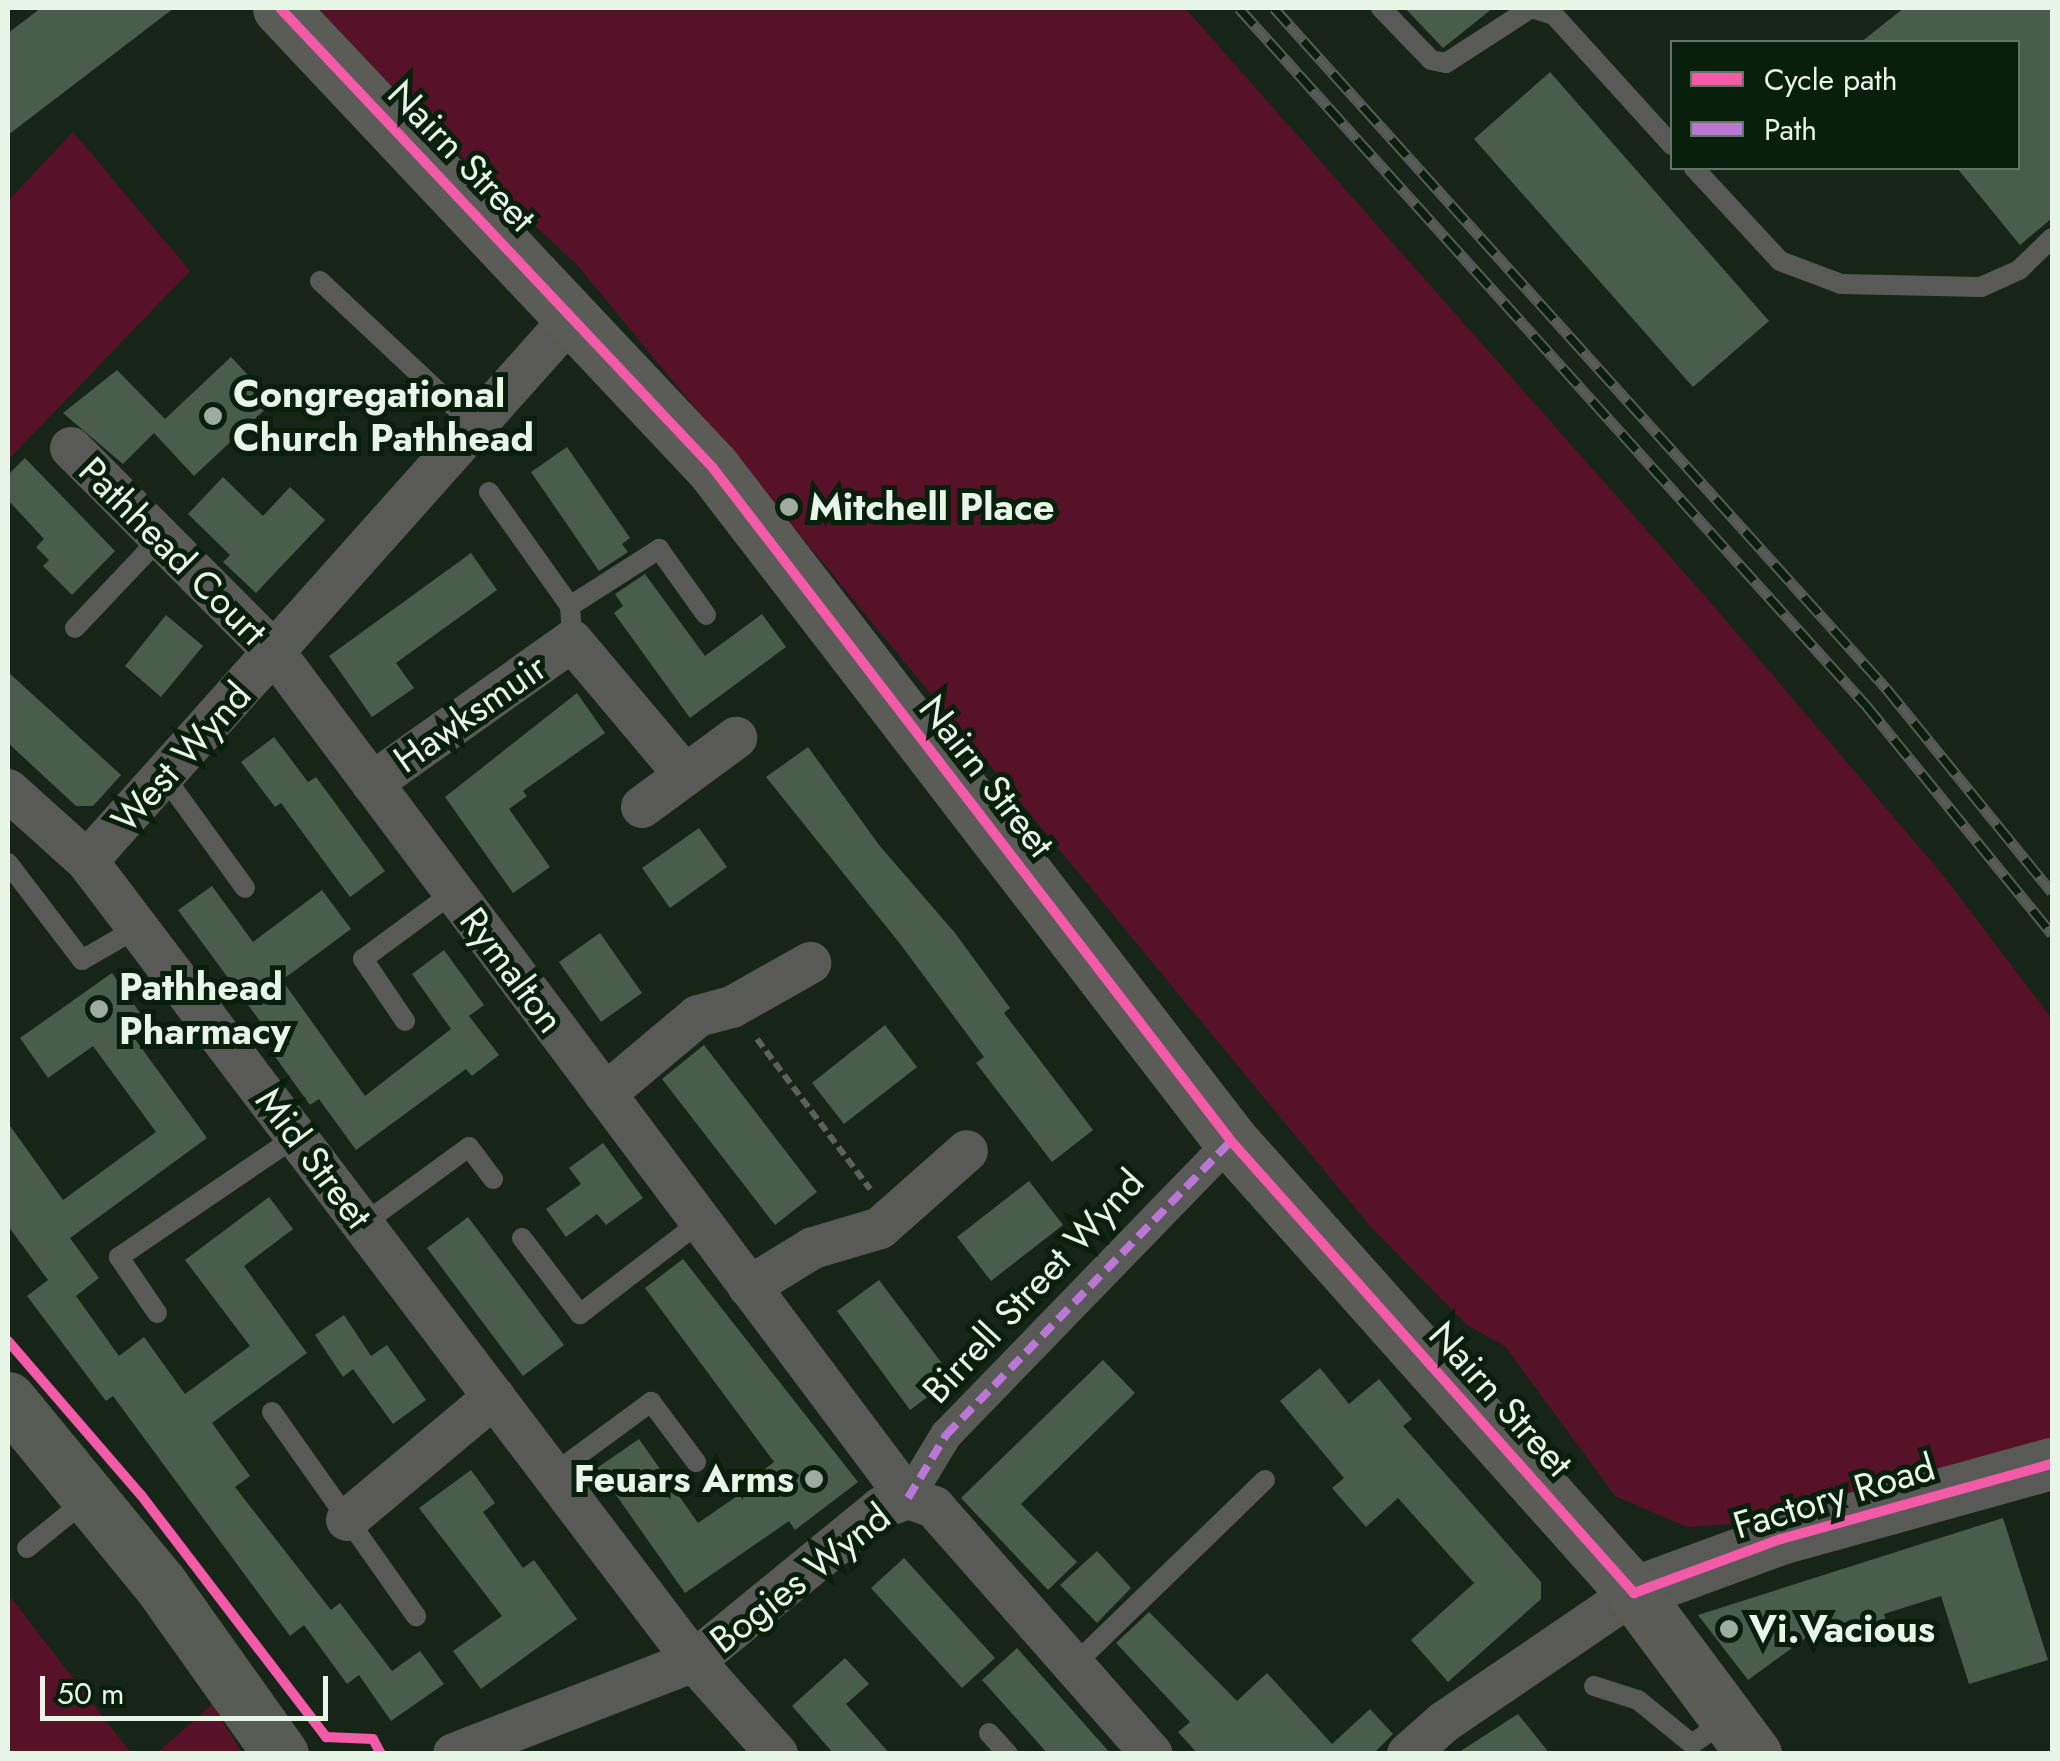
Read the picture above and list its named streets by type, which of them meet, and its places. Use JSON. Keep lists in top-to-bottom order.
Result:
{
  "streets": {
    "main road": ["Nairn Street"],
    "street": [
      "Pathhead Court",
      "Hawksmuir",
      "West Wynd",
      "Rymalton",
      "Mid Street",
      "Birrell Street Wynd",
      "Factory Road",
      "Bogies Wynd"
    ]
  },
  "crossings": [
    ["Nairn Street", "Birrell Street Wynd"],
    ["Nairn Street", "Factory Road"],
    ["Pathhead Court", "West Wynd"],
    ["Pathhead Court", "Rymalton"],
    ["Hawksmuir", "Rymalton"],
    ["West Wynd", "Rymalton"],
    ["West Wynd", "Mid Street"],
    ["Rymalton", "Birrell Street Wynd"],
    ["Rymalton", "Bogies Wynd"],
    ["Mid Street", "Bogies Wynd"],
    ["Birrell Street Wynd", "Bogies Wynd"]
  ],
  "places": [
    "Congregational Church Pathhead",
    "Mitchell Place",
    "Pathhead Pharmacy",
    "Feuars Arms",
    "Vi.Vacious"
  ],
  "legend": ["Cycle path", "Path"],
  "scale_bar": "50 m"
}
